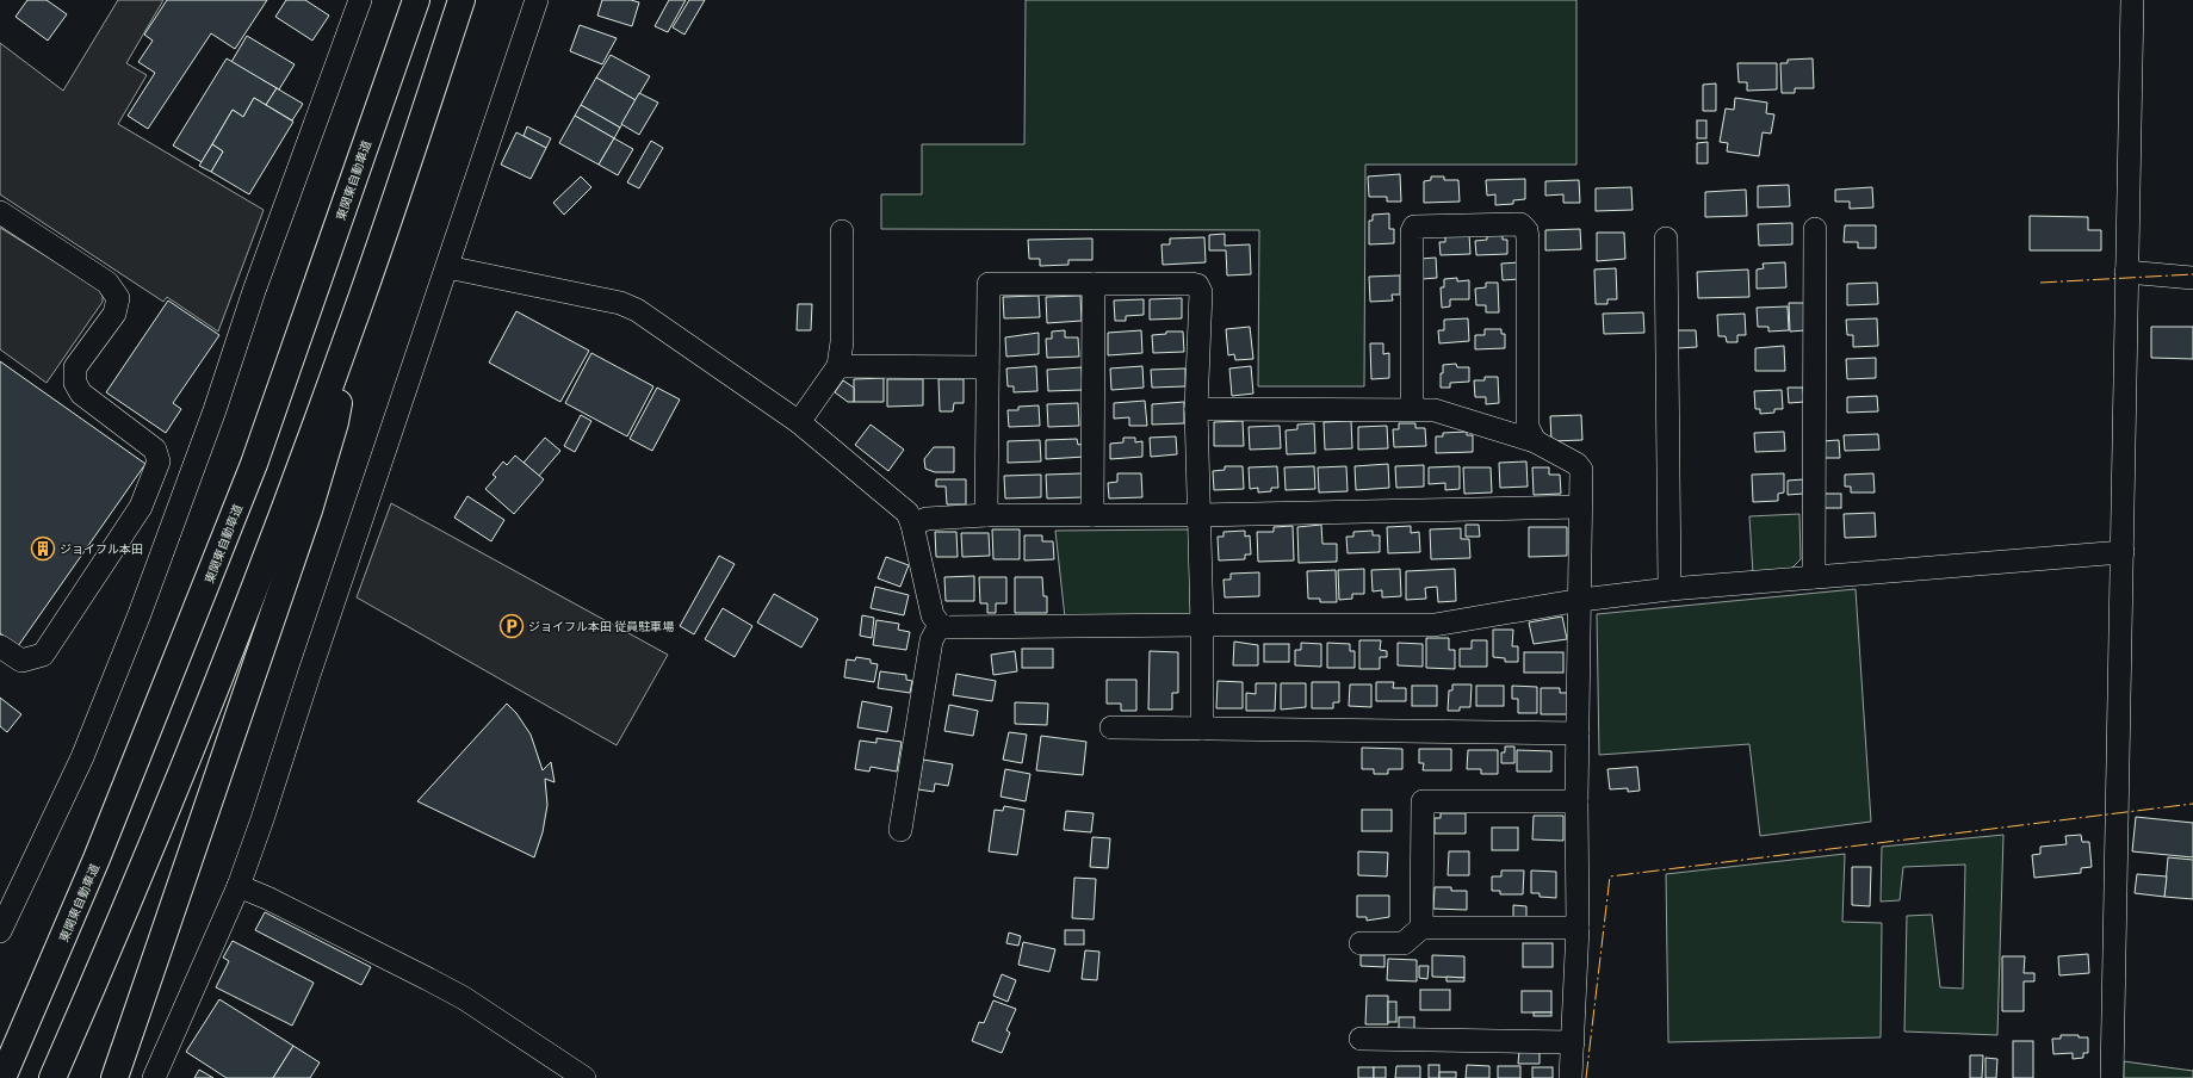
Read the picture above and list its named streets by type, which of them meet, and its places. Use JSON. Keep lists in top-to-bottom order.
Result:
{
  "streets": {
    "highway": ["東関東自動車道"]
  },
  "places": {
    "building": ["ジョイフル本田"],
    "parking": ["ジョイフル本田 従員駐車場"]
  }
}
